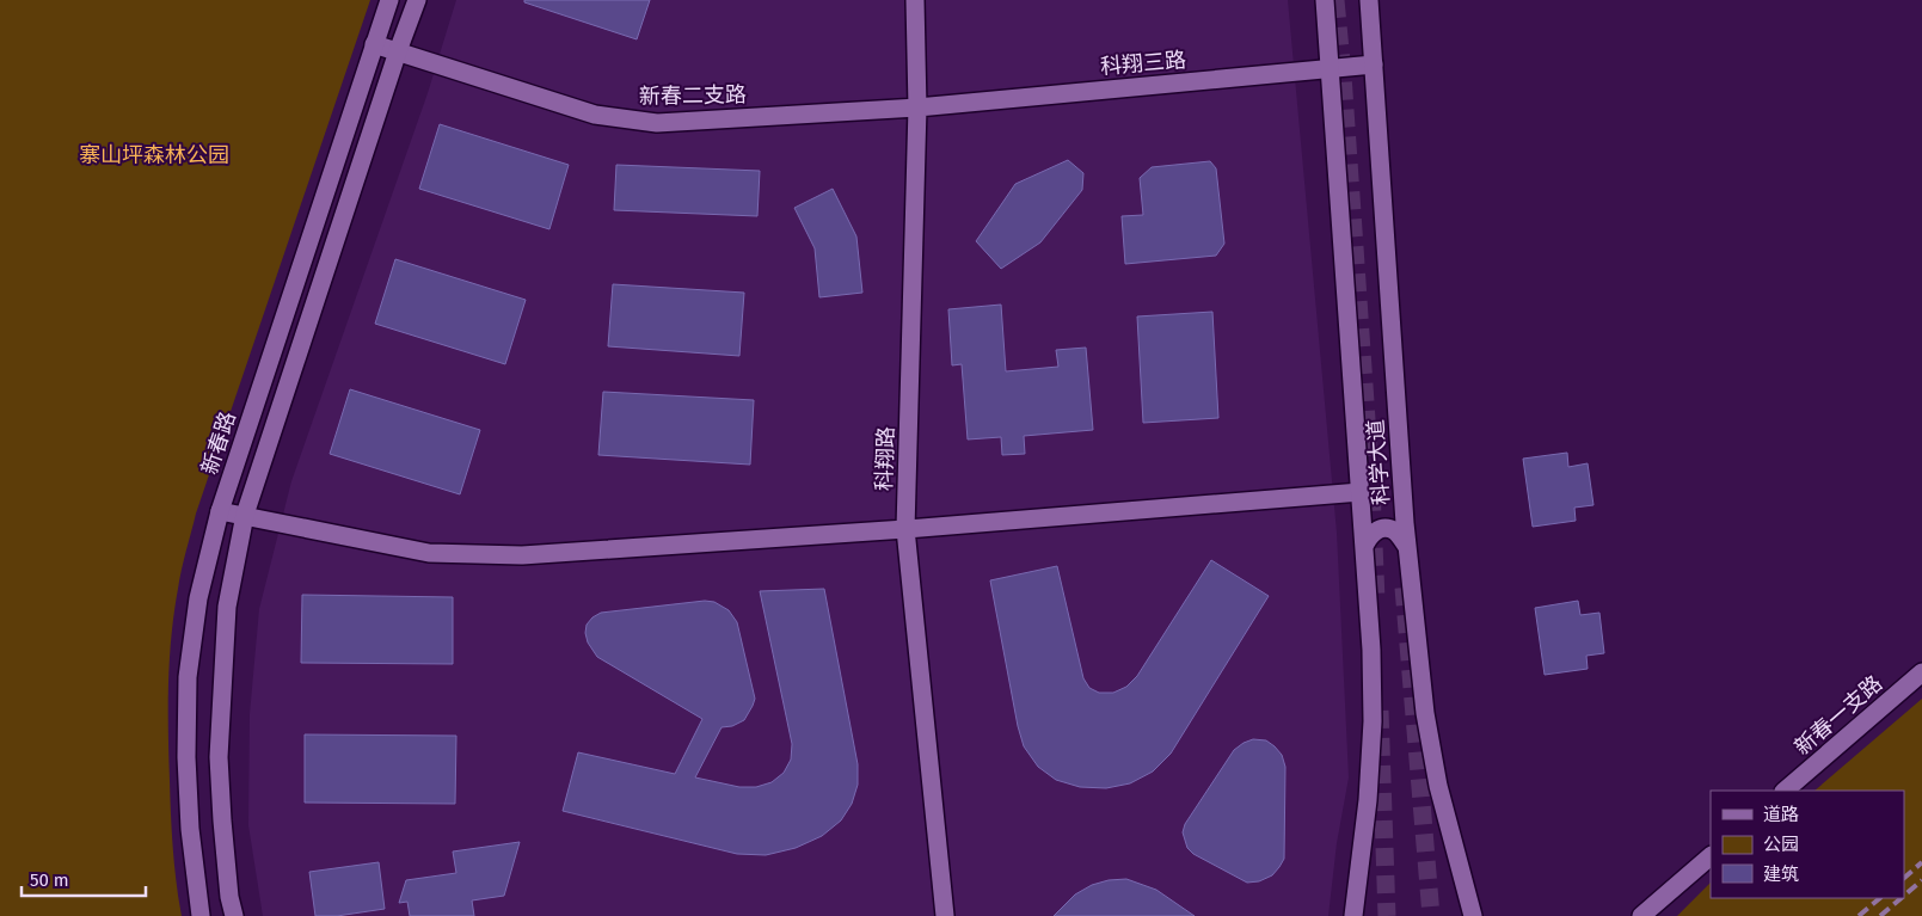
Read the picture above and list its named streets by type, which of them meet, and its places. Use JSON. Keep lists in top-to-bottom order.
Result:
{
  "streets": {
    "main road": [
      "科翔三路",
      "新春二支路",
      "新春路",
      "科翔路",
      "科学大道",
      "新春一支路"
    ]
  },
  "crossings": [
    ["科翔三路", "新春二支路"],
    ["科翔三路", "科翔路"],
    ["科翔三路", "科学大道"],
    ["新春二支路", "新春路"],
    ["新春二支路", "科翔路"]
  ],
  "parks": ["寨山坪森林公园"],
  "legend": ["道路", "公园", "建筑"],
  "scale_bar": "50 m"
}
